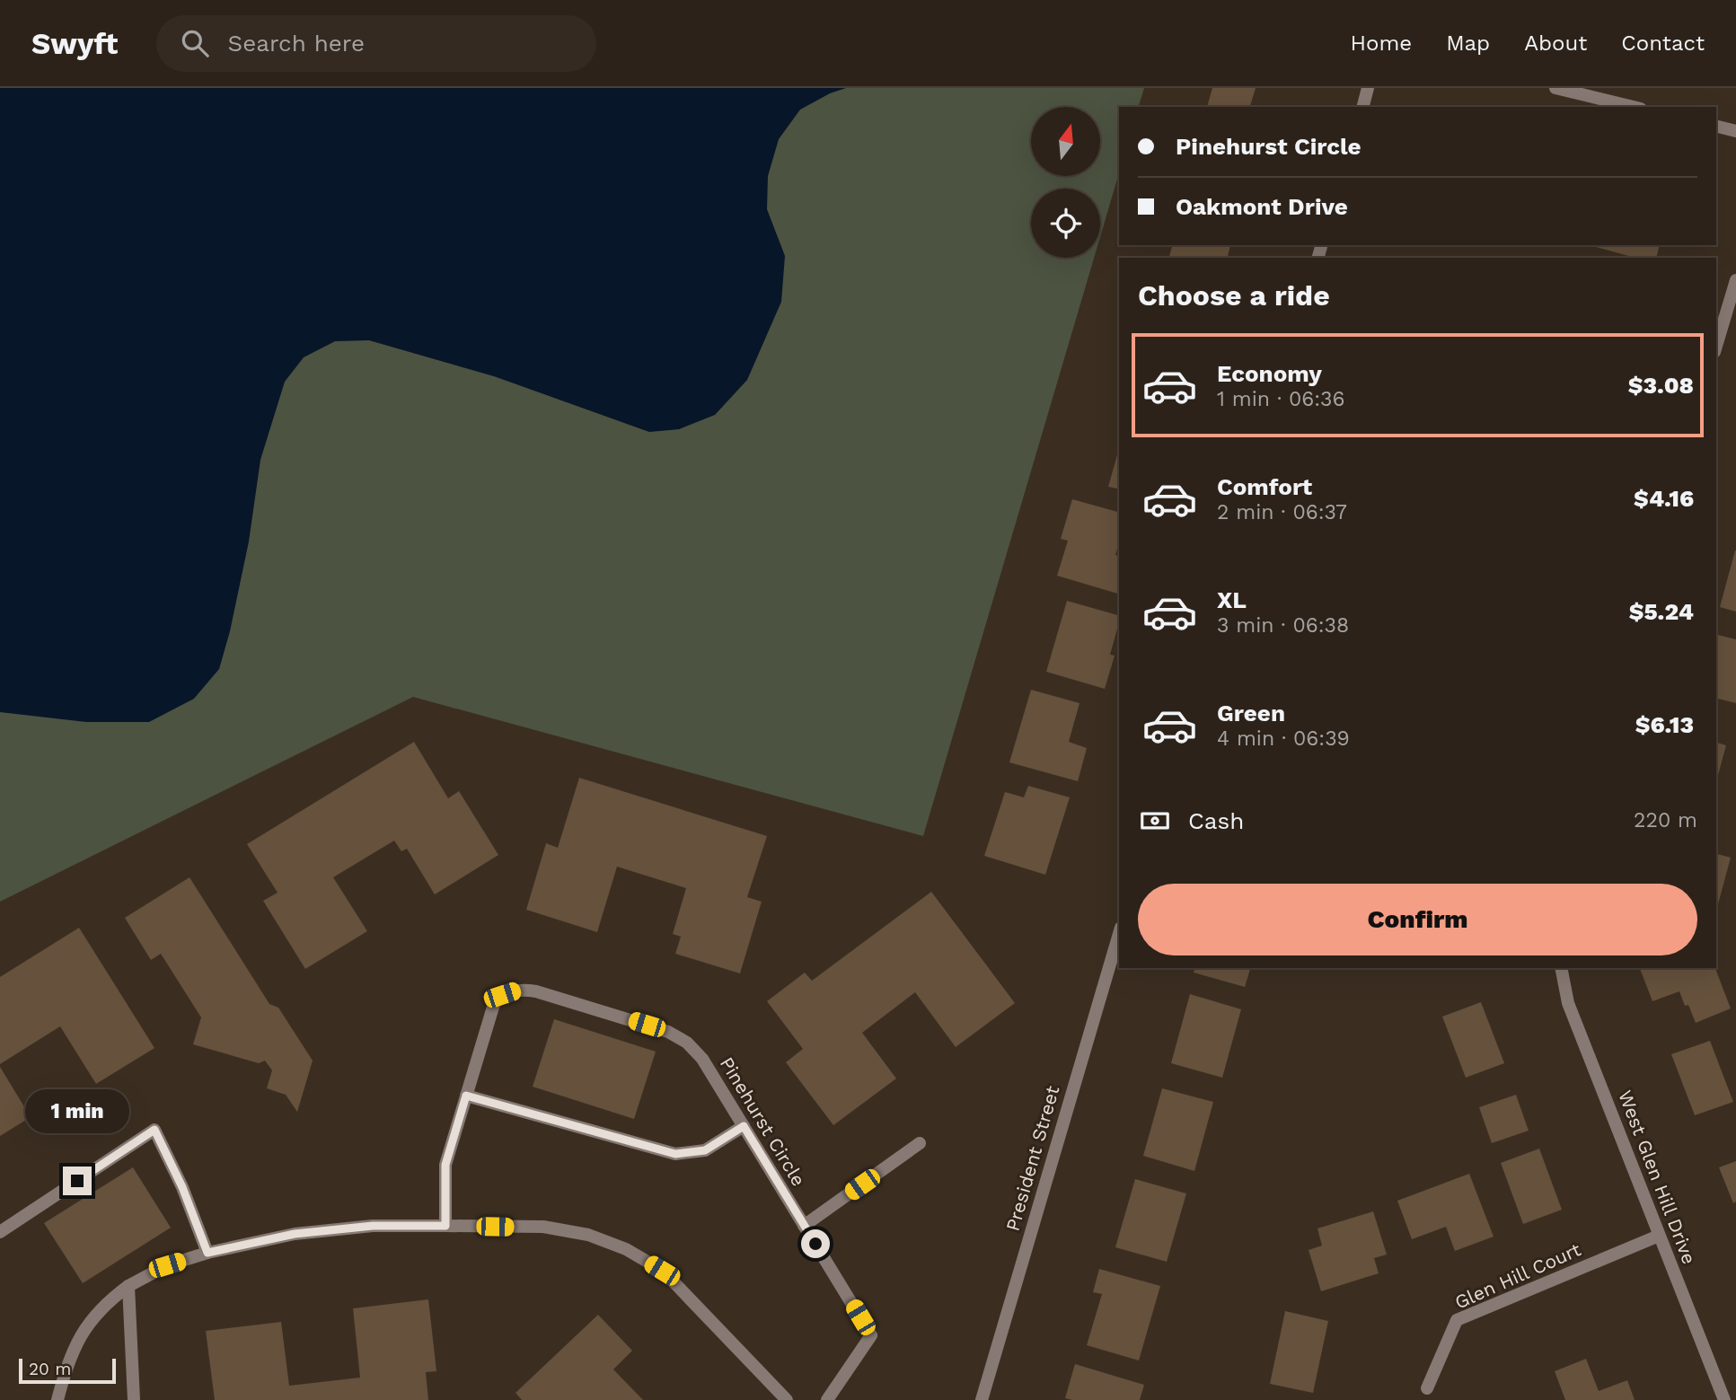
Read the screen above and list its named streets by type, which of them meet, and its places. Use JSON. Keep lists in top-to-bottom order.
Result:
{
  "streets": {
    "street": [
      "Pinehurst Circle",
      "President Street",
      "West Glen Hill Drive",
      "Glen Hill Court"
    ]
  },
  "crossings": [
    ["West Glen Hill Drive", "Glen Hill Court"]
  ],
  "scale_bar": "20 m",
  "north": "top",
  "page": {
    "header": "Swyft",
    "search": "Search here",
    "nav": [
      "Home",
      "Map",
      "About",
      "Contact"
    ],
    "banner": ["Pinehurst Circle", "Oakmont Drive"],
    "heading": "Choose a ride",
    "list": [
      {
        "name": "Economy",
        "note": "1 min · 06:36",
        "value": "$3.08"
      },
      {
        "name": "Comfort",
        "note": "2 min · 06:37",
        "value": "$4.16"
      },
      {
        "name": "XL",
        "note": "3 min · 06:38",
        "value": "$5.24"
      },
      {
        "name": "Green",
        "note": "4 min · 06:39",
        "value": "$6.13"
      }
    ],
    "pay": ["Cash", "220 m"],
    "buttons": "Confirm",
    "bubble": "1 min",
    "scale": "20 m"
  }
}
